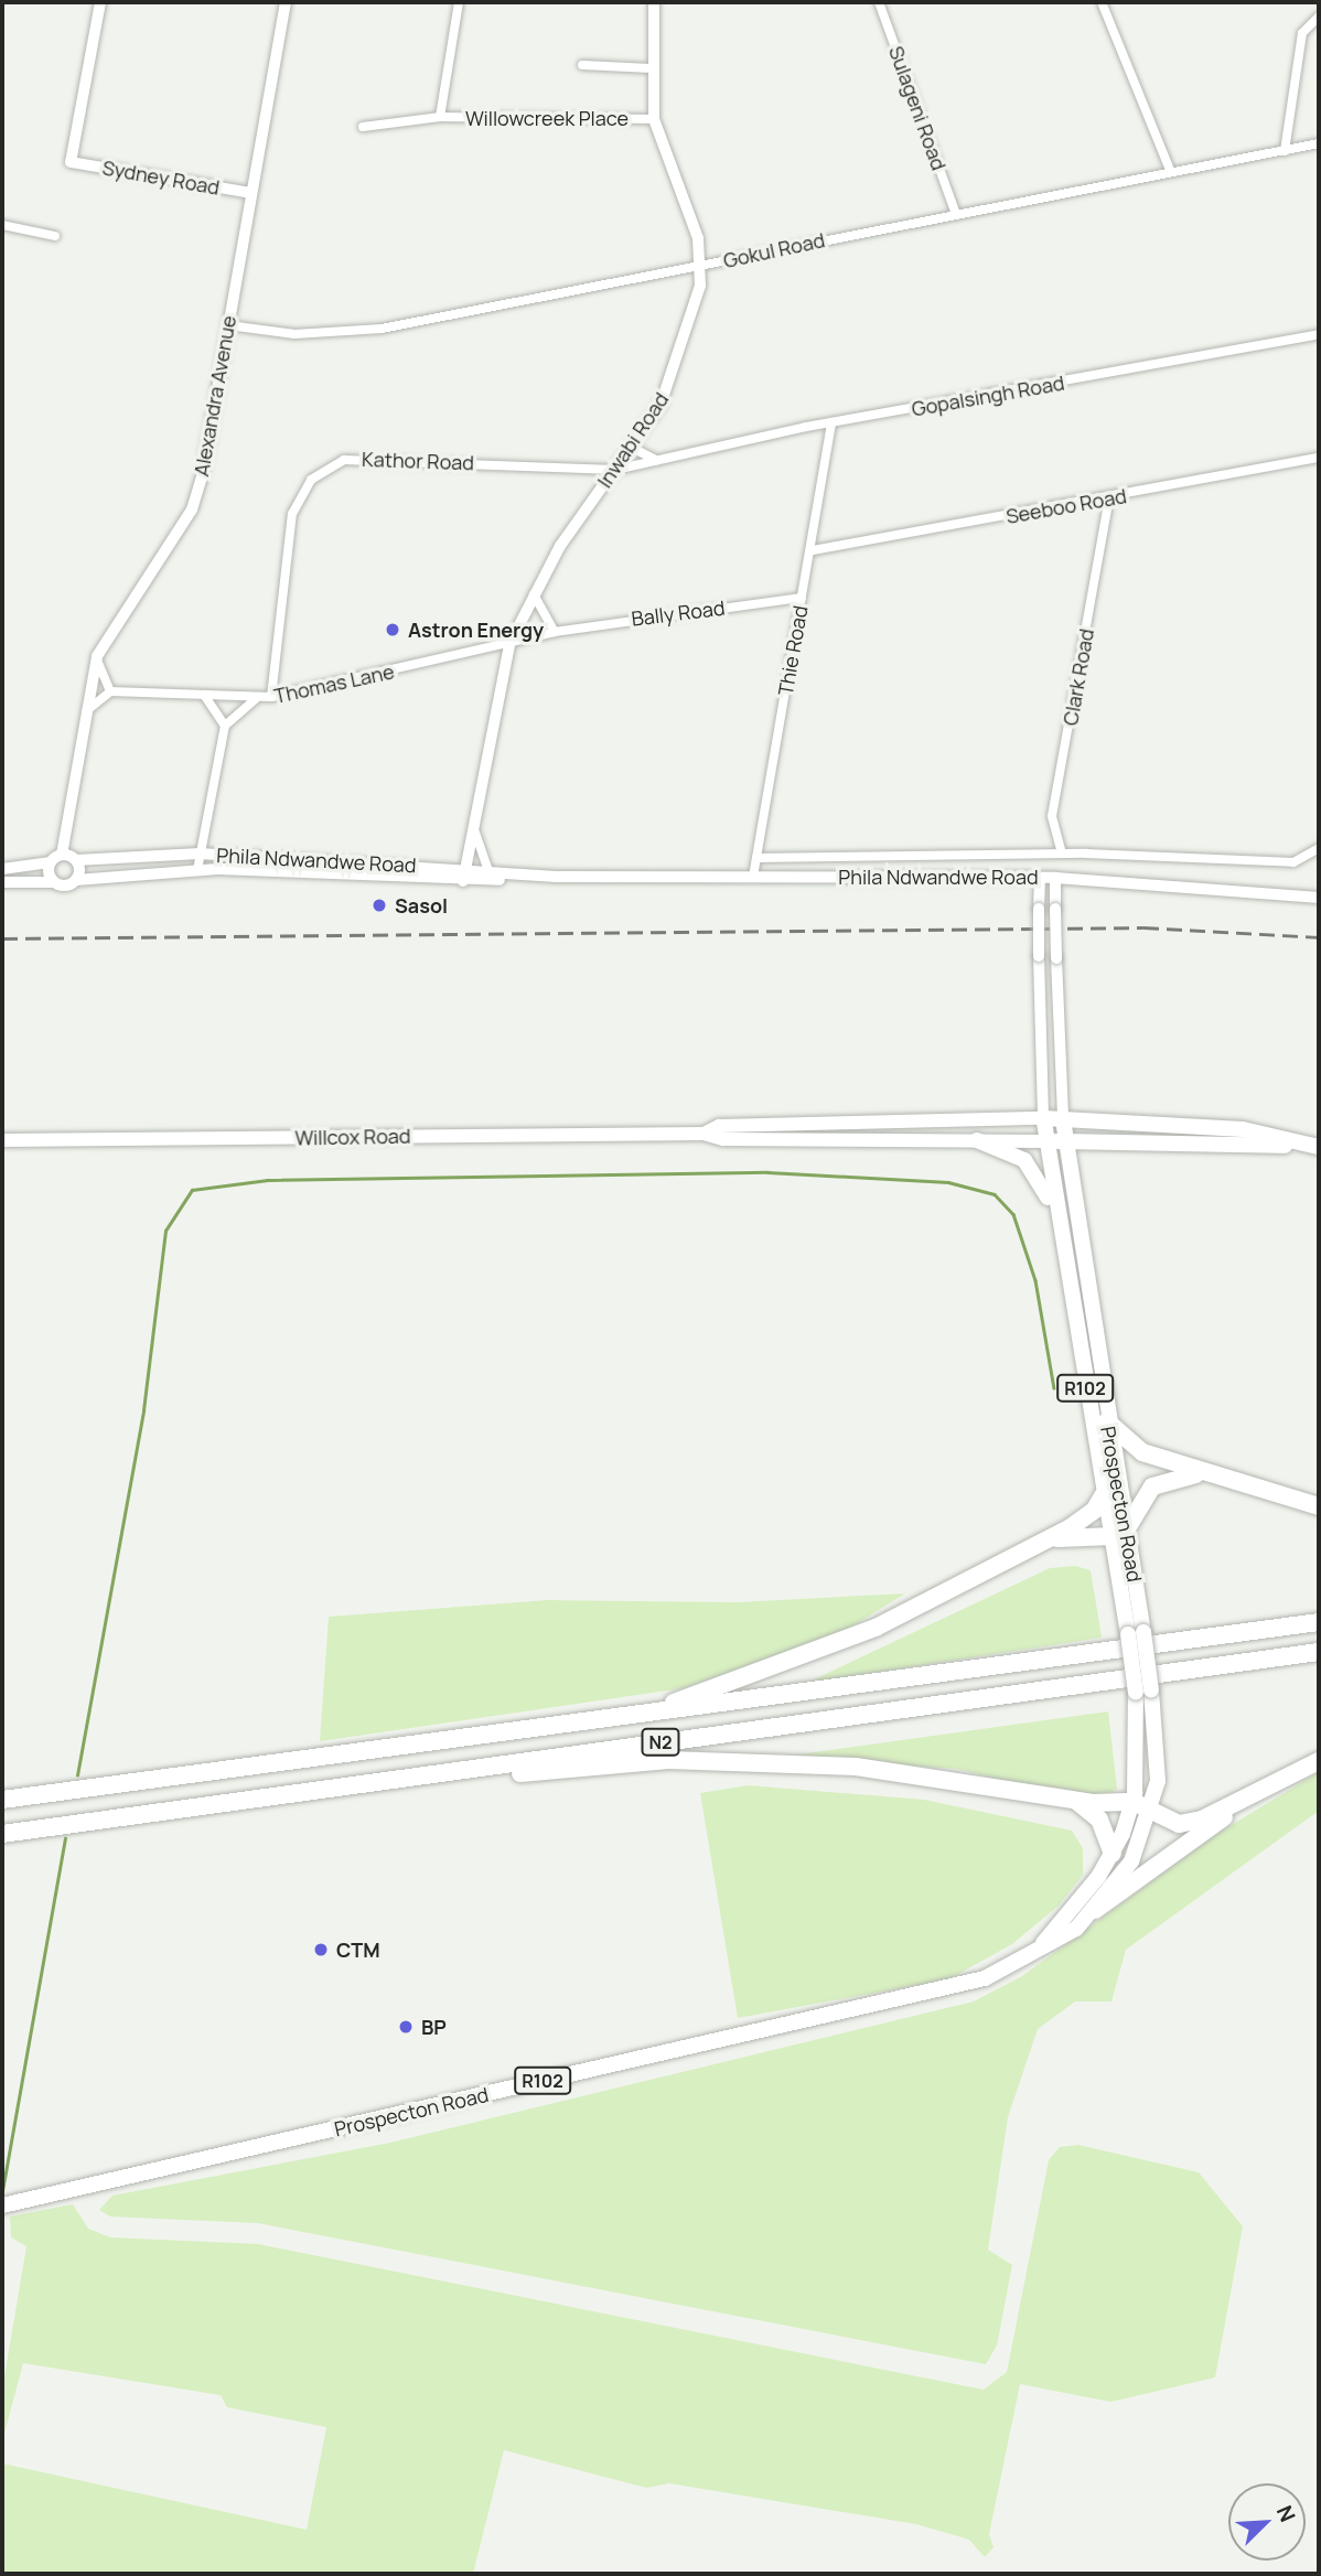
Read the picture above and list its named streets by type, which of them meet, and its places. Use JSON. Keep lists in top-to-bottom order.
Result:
{
  "streets": {
    "highway": ["N2"],
    "main road": ["Willcox Road", "R102", "Prospecton Road"],
    "street": [
      "Sulageni Road",
      "Willowcreek Place",
      "Sydney Road",
      "Gokul Road",
      "Alexandra Avenue",
      "Gopalsingh Road",
      "Inwabi Road",
      "Kathor Road",
      "Seeboo Road",
      "Bally Road",
      "Thie Road",
      "Clark Road",
      "Thomas Lane",
      "Phila Ndwandwe Road"
    ]
  },
  "crossings": [
    ["Sulageni Road", "Gokul Road"],
    ["Sydney Road", "Alexandra Avenue"],
    ["Gokul Road", "Alexandra Avenue"],
    ["Gokul Road", "Inwabi Road"],
    ["Gopalsingh Road", "Inwabi Road"],
    ["Gopalsingh Road", "Kathor Road"],
    ["Gopalsingh Road", "Thie Road"],
    ["Inwabi Road", "Kathor Road"],
    ["Inwabi Road", "Bally Road"],
    ["Inwabi Road", "Thomas Lane"],
    ["Inwabi Road", "Phila Ndwandwe Road"],
    ["Kathor Road", "Thomas Lane"],
    ["Seeboo Road", "Thie Road"],
    ["Seeboo Road", "Clark Road"],
    ["Bally Road", "Thie Road"],
    ["Bally Road", "Thomas Lane"],
    ["Thie Road", "Phila Ndwandwe Road"],
    ["Clark Road", "Phila Ndwandwe Road"],
    ["Phila Ndwandwe Road", "Prospecton Road"],
    ["Willcox Road", "Prospecton Road"]
  ],
  "places": [
    "Astron Energy",
    "Sasol",
    "CTM",
    "BP"
  ],
  "north": "top right"
}
